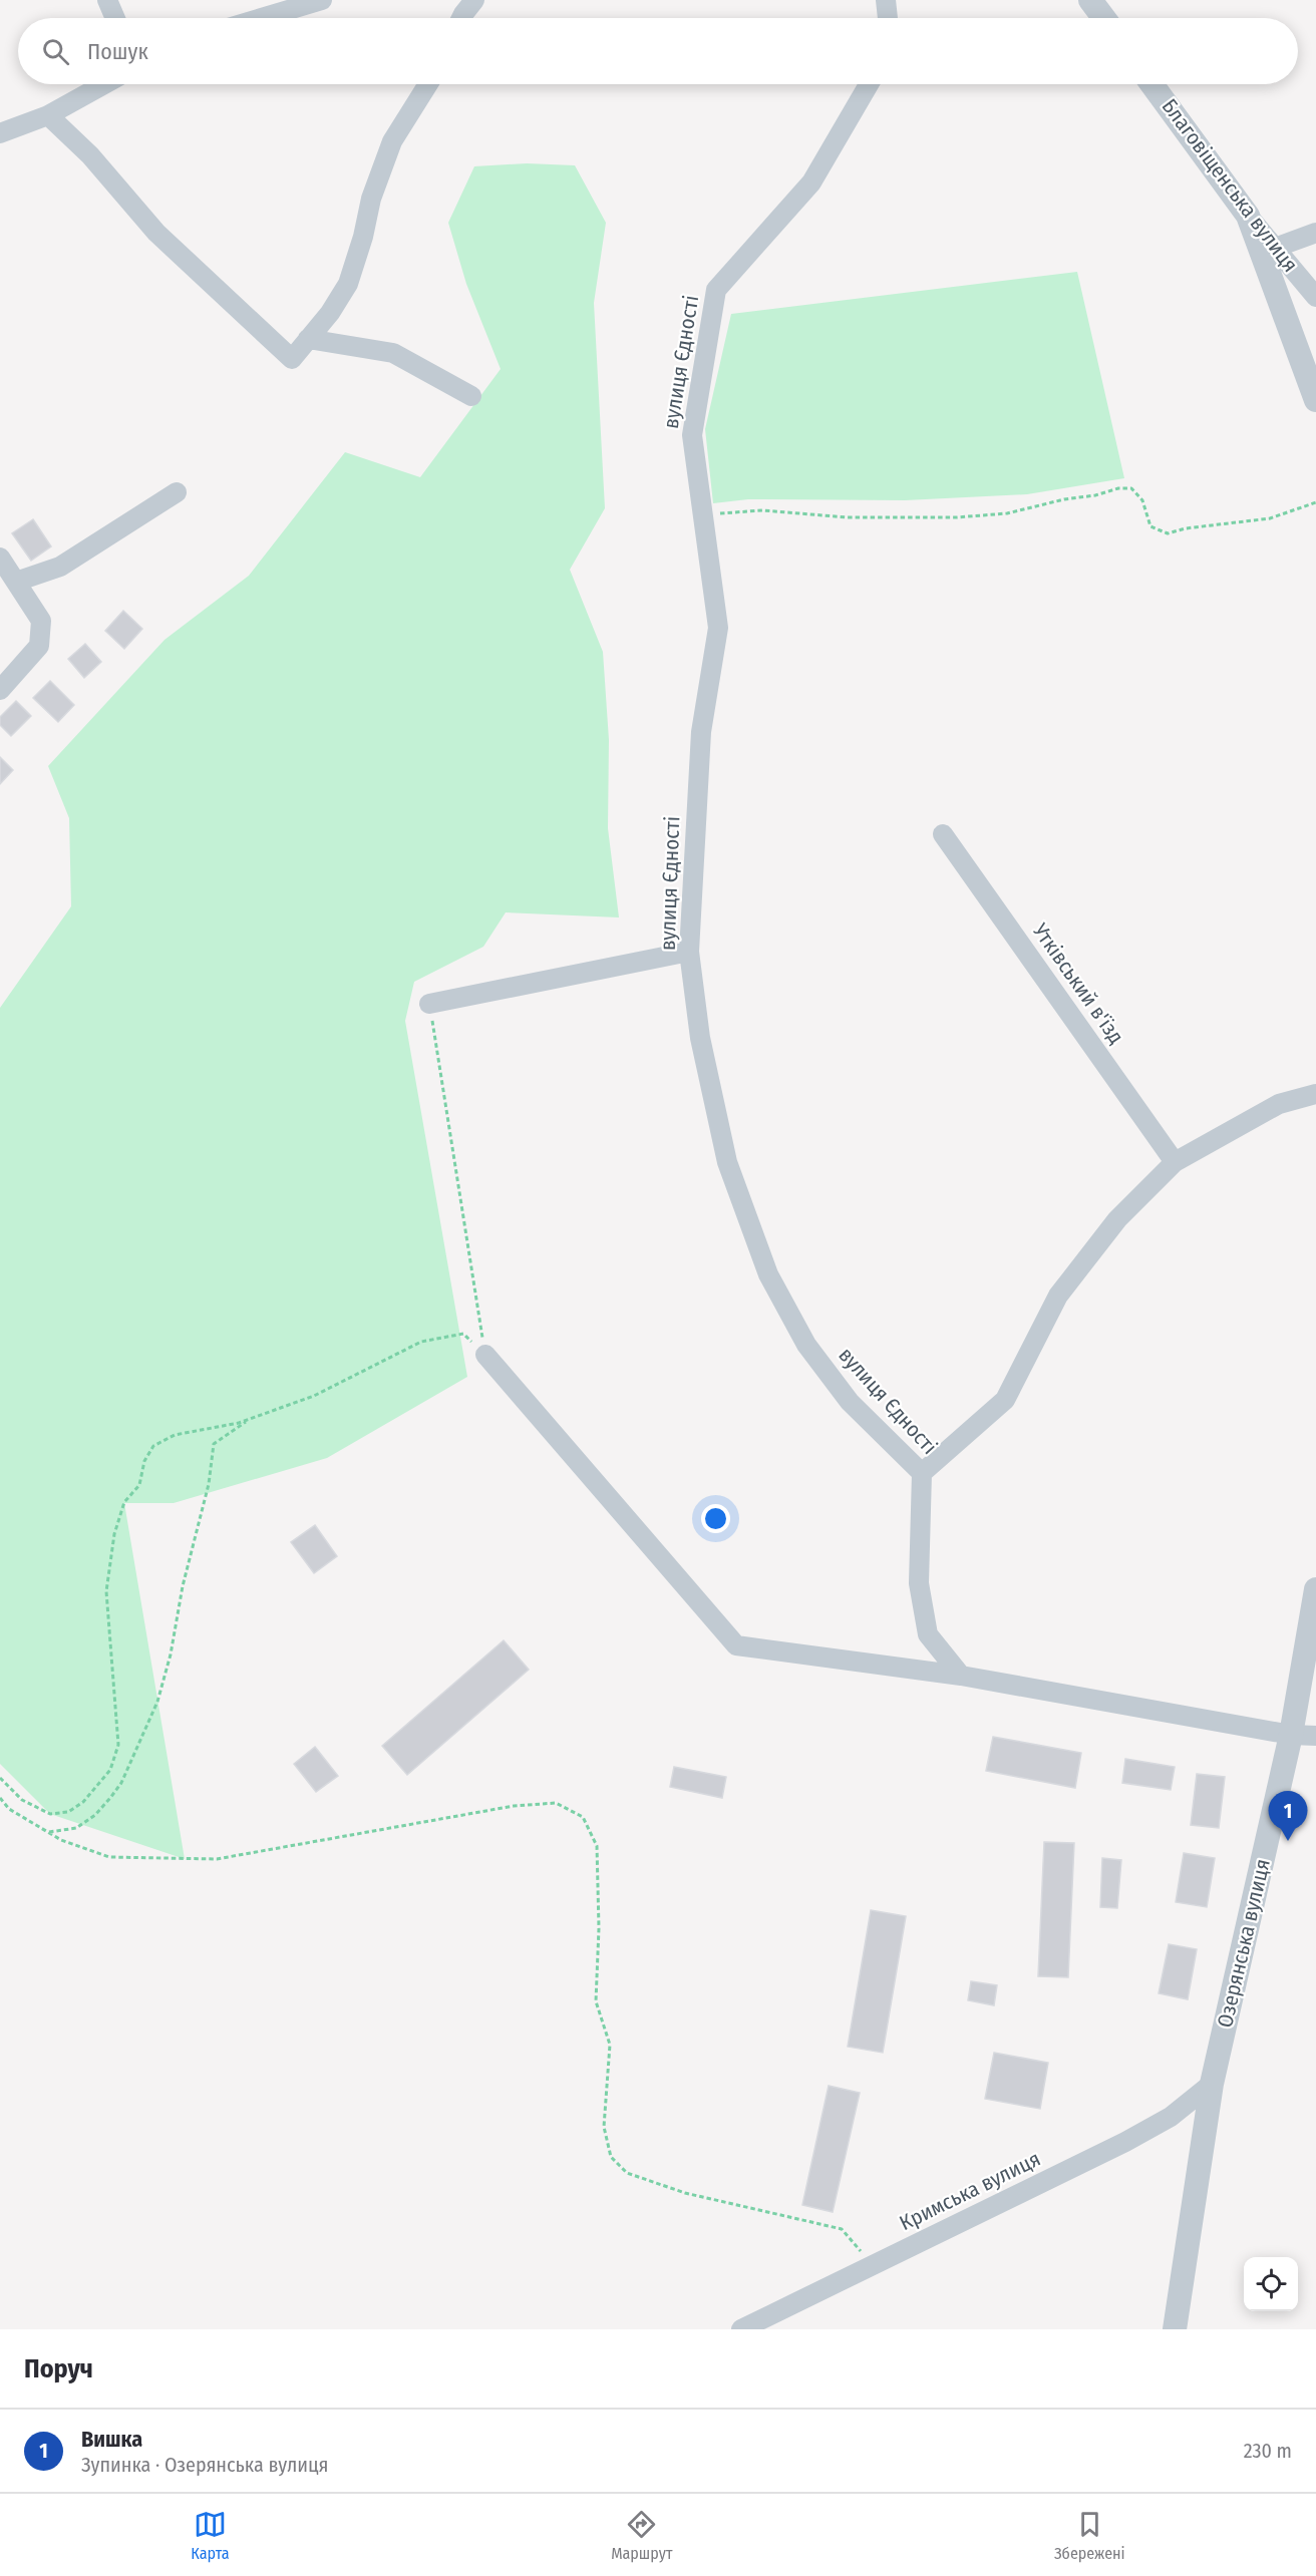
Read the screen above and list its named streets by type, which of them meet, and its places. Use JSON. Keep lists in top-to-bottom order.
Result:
{
  "streets": {
    "street": [
      "Благовіщенська вулиця",
      "вулиця Єдності",
      "Утківський в'їзд",
      "Озерянська вулиця",
      "Кримська вулиця"
    ]
  },
  "crossings": [
    ["Озерянська вулиця", "Кримська вулиця"]
  ],
  "page": {
    "search": "Пошук",
    "pins": "1",
    "heading": "Поруч",
    "list": [
      {
        "mark": "1",
        "name": "Вишка",
        "note": "Зупинка · Озерянська вулиця",
        "value": "230 m"
      }
    ],
    "nav": ["Карта", "Маршрут", "Збережені"]
  }
}
